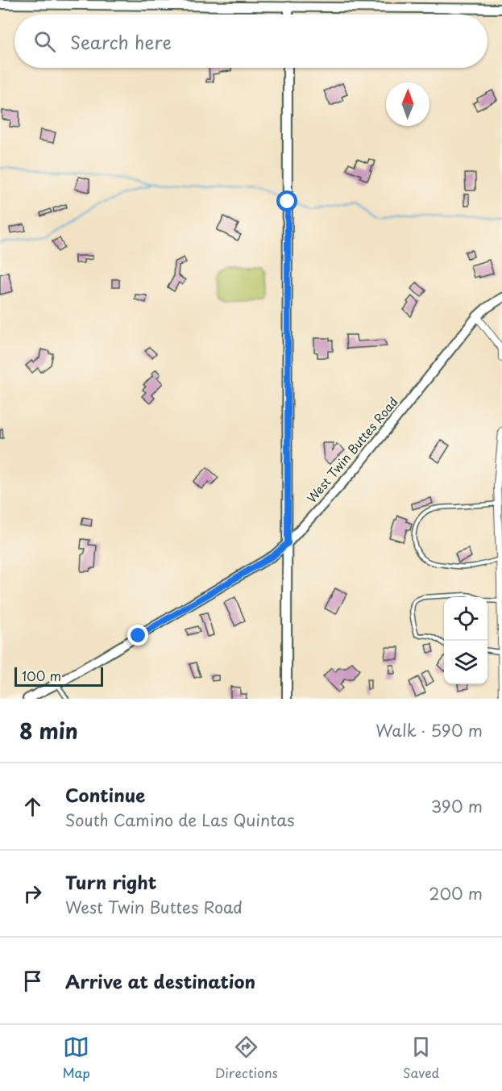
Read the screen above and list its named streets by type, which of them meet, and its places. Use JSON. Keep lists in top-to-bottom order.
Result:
{
  "streets": {
    "street": ["West Twin Buttes Road"]
  },
  "scale_bar": "100 m",
  "north": "top",
  "page": {
    "search": "Search here",
    "scale": "100 m",
    "heading": ["8 min", "Walk · 590 m"],
    "list": [
      ["Continue", "South Camino de Las Quintas", "390 m"],
      ["Turn right", "West Twin Buttes Road", "200 m"],
      "Arrive at destination"
    ],
    "nav": ["Map", "Directions", "Saved"]
  }
}
